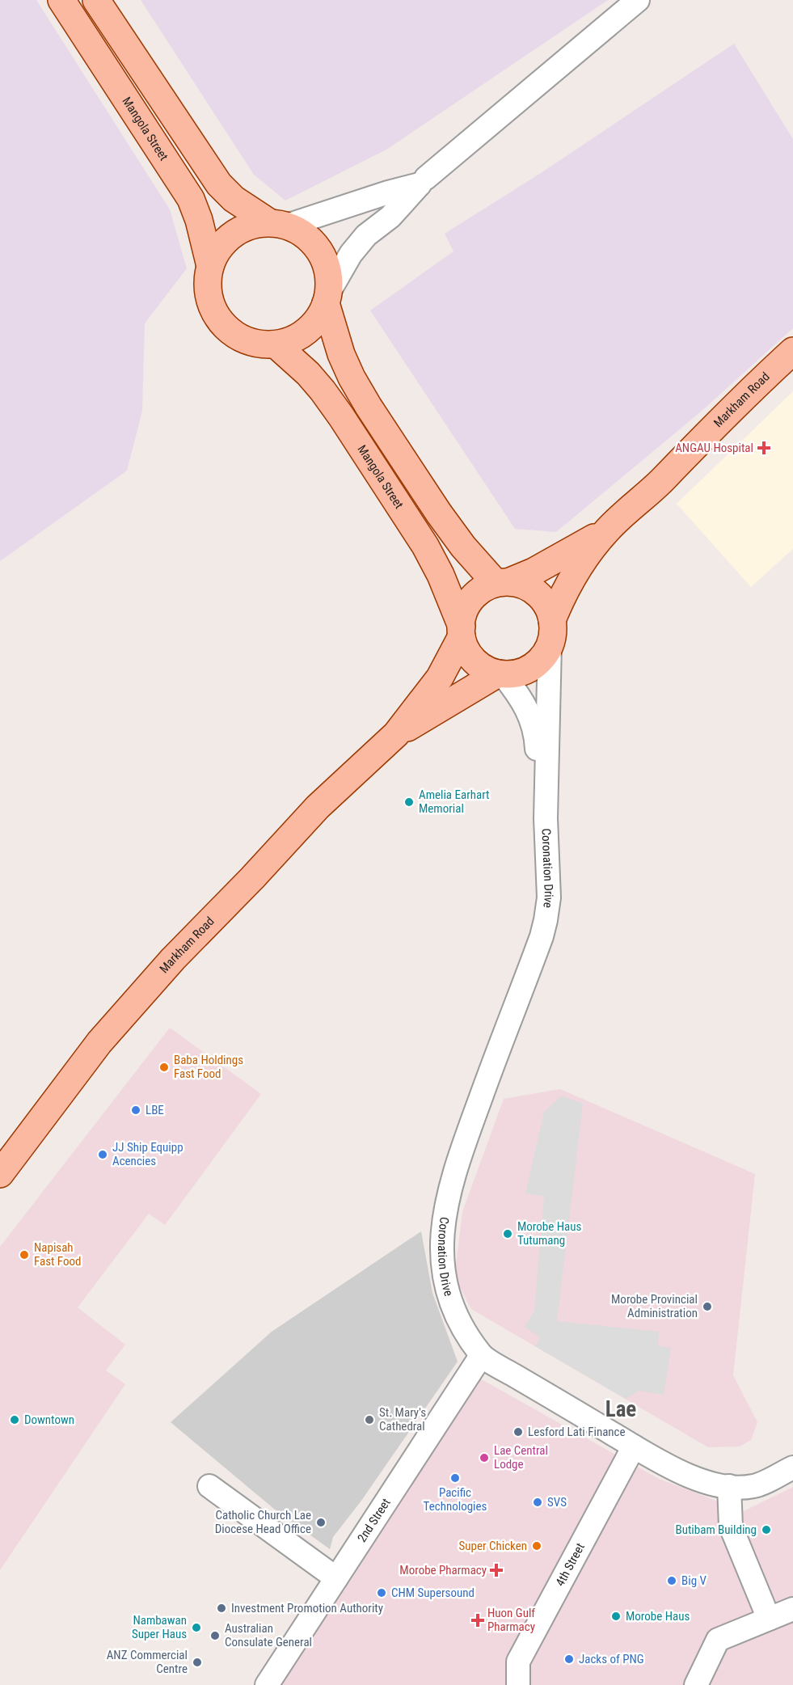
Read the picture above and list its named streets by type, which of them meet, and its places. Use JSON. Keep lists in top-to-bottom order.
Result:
{
  "streets": {
    "main road": ["Mangola Street", "Markham Road"],
    "street": ["Coronation Drive", "2nd Street", "4th Street"]
  },
  "crossings": [
    ["Mangola Street", "Markham Road"],
    ["Mangola Street", "Coronation Drive"],
    ["Markham Road", "Coronation Drive"],
    ["Coronation Drive", "2nd Street"],
    ["Coronation Drive", "4th Street"]
  ],
  "districts": ["Lae"],
  "places": {
    "health": ["ANGAU Hospital", "Morobe Pharmacy", "Huon Gulf Pharmacy"],
    "other": [
      "Amelia Earhart Memorial",
      "Baba Holdings Fast Food",
      "LBE",
      "JJ Ship Equipp Acencies",
      "Morobe Haus Tutumang",
      "Napisah Fast Food",
      "Morobe Provincial Administration",
      "Downtown",
      "St. Mary's Cathedral",
      "Lesford Lati Finance",
      "Lae Central Lodge",
      "Pacific Technologies",
      "SVS",
      "Catholic Church Lae Diocese Head Office",
      "Butibam Building",
      "Super Chicken",
      "Big V",
      "CHM Supersound",
      "Investment Promotion Authority",
      "Morobe Haus",
      "Nambawan Super Haus",
      "Australian Consulate General",
      "Jacks of PNG",
      "ANZ Commercial Centre"
    ]
  }
}
